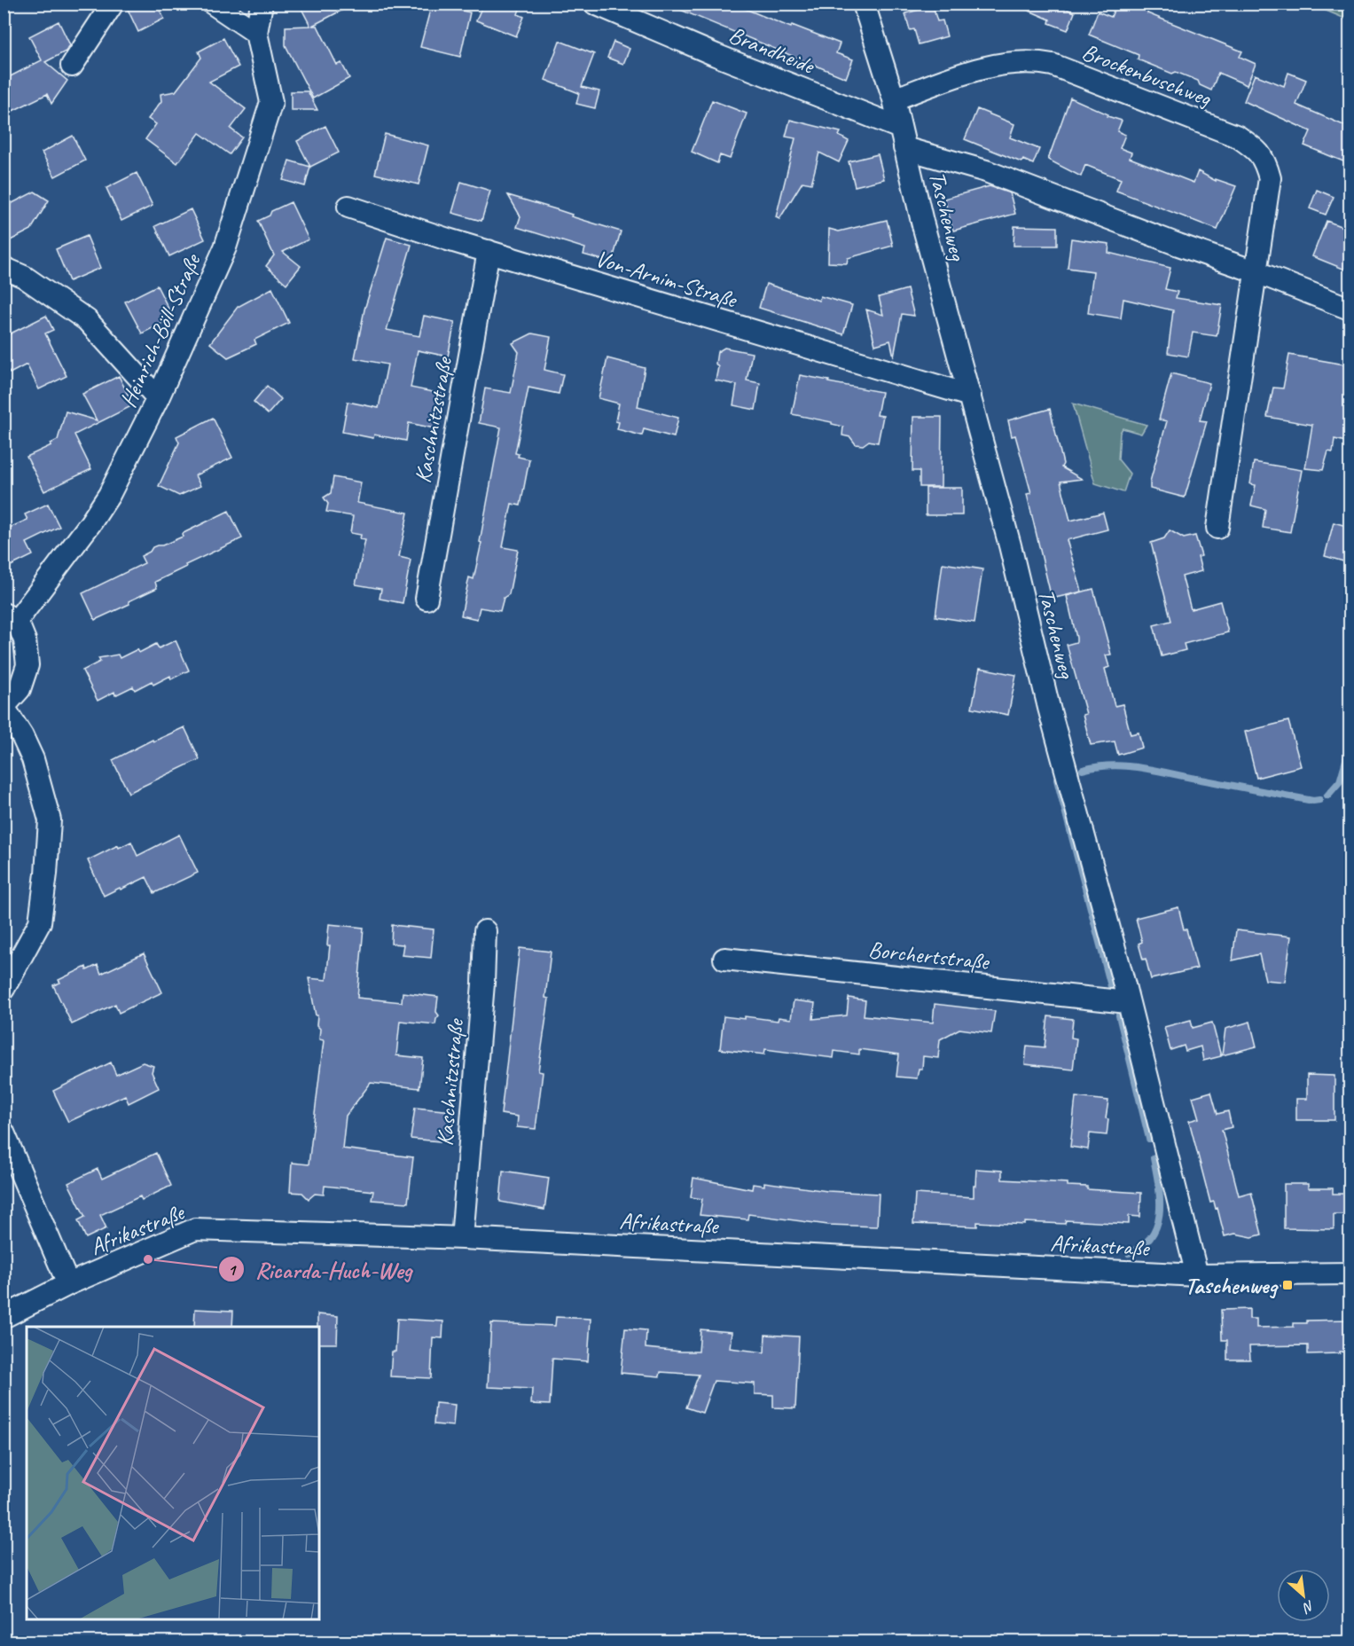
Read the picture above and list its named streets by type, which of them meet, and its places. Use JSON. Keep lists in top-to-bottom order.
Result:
{
  "streets": {
    "street": [
      "Brandheide",
      "Brockenbuschweg",
      "Taschenweg",
      "Von-Arnim-Straße",
      "Heinrich-Böll-Straße",
      "Kaschnitzstraße",
      "Borchertstraße",
      "Afrikastraße"
    ]
  },
  "crossings": [
    ["Brandheide", "Taschenweg"],
    ["Brockenbuschweg", "Taschenweg"],
    ["Taschenweg", "Von-Arnim-Straße"],
    ["Taschenweg", "Borchertstraße"],
    ["Taschenweg", "Afrikastraße"],
    ["Von-Arnim-Straße", "Kaschnitzstraße"],
    ["Kaschnitzstraße", "Afrikastraße"]
  ],
  "places": {
    "other": ["Ricarda-Huch-Weg"],
    "transit": ["Taschenweg"]
  },
  "north": "bottom right"
}
